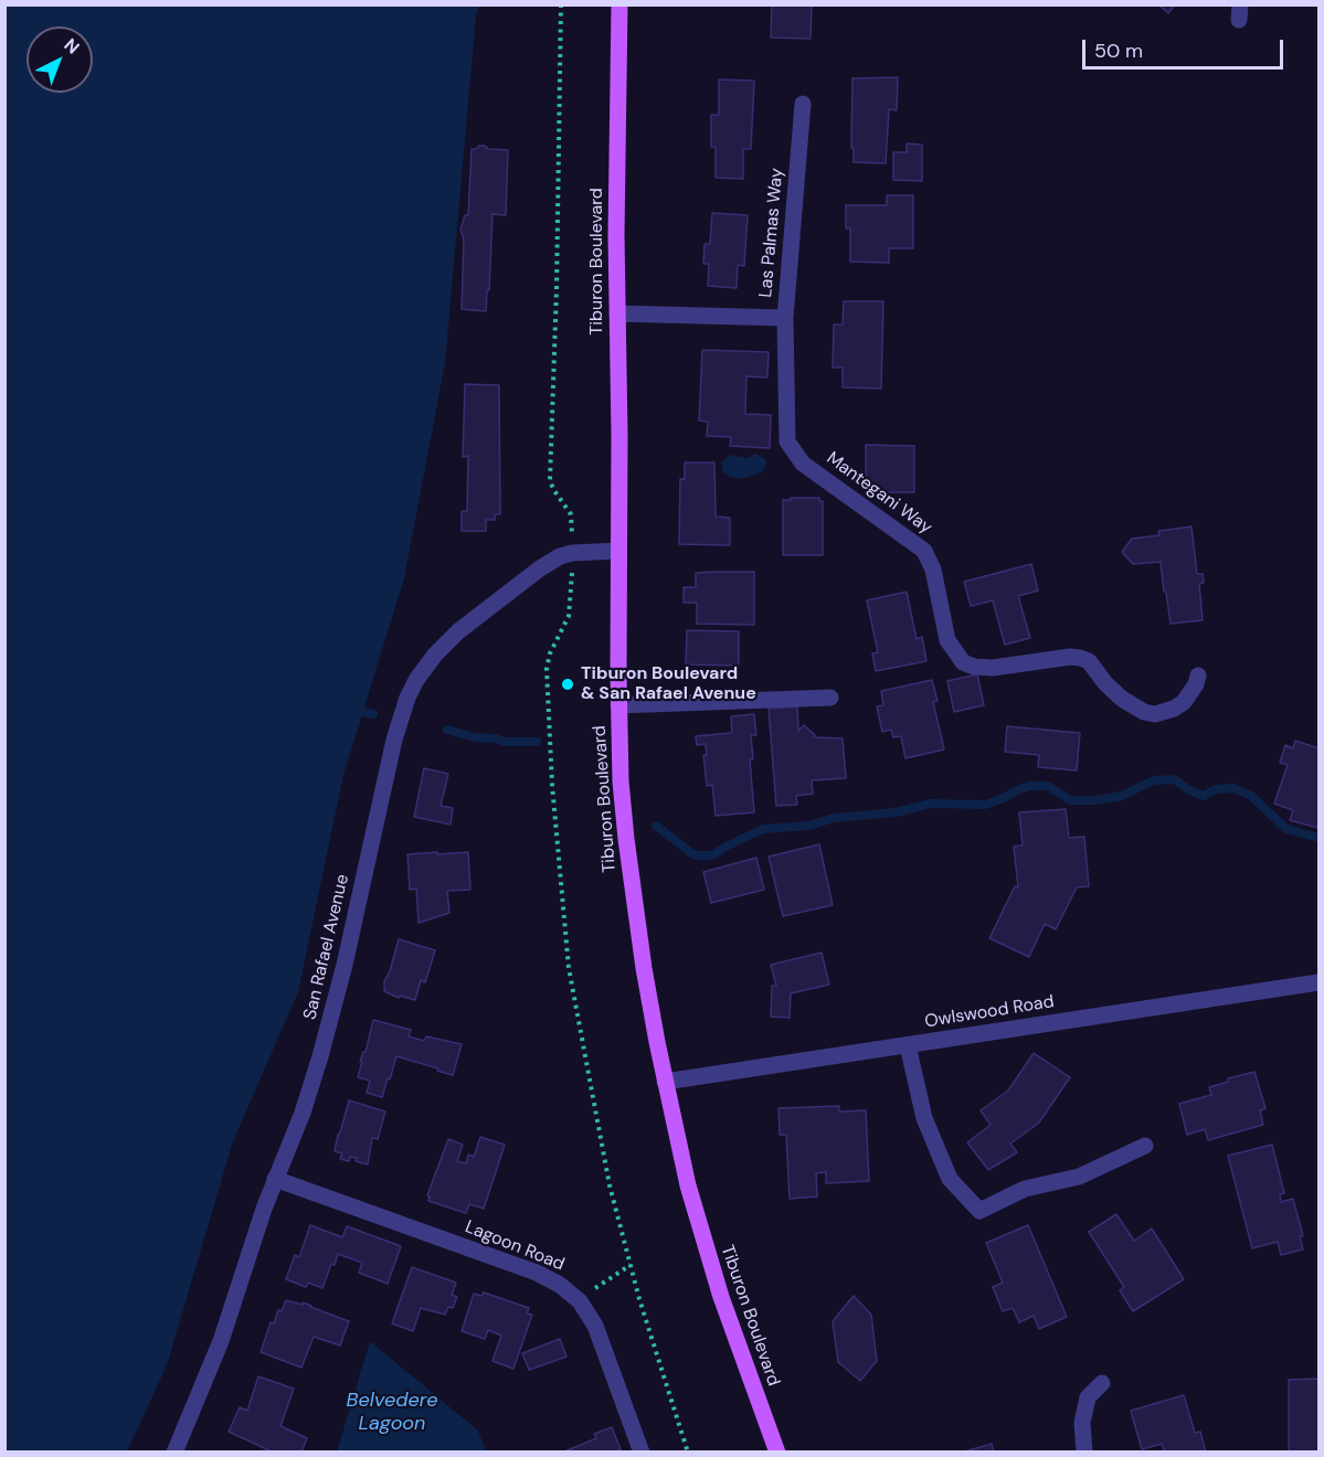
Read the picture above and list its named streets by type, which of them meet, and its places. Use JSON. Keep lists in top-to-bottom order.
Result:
{
  "streets": {
    "main road": ["Tiburon Boulevard"],
    "street": [
      "Las Palmas Way",
      "Mantegani Way",
      "San Rafael Avenue",
      "Owlswood Road",
      "Lagoon Road"
    ]
  },
  "crossings": [
    ["Las Palmas Way", "Tiburon Boulevard"],
    ["Las Palmas Way", "Mantegani Way"],
    ["Tiburon Boulevard", "San Rafael Avenue"],
    ["Tiburon Boulevard", "Owlswood Road"],
    ["San Rafael Avenue", "Lagoon Road"]
  ],
  "water": ["Belvedere Lagoon"],
  "places": ["Tiburon Boulevard & San Rafael Avenue"],
  "scale_bar": "50 m",
  "north": "top right"
}
